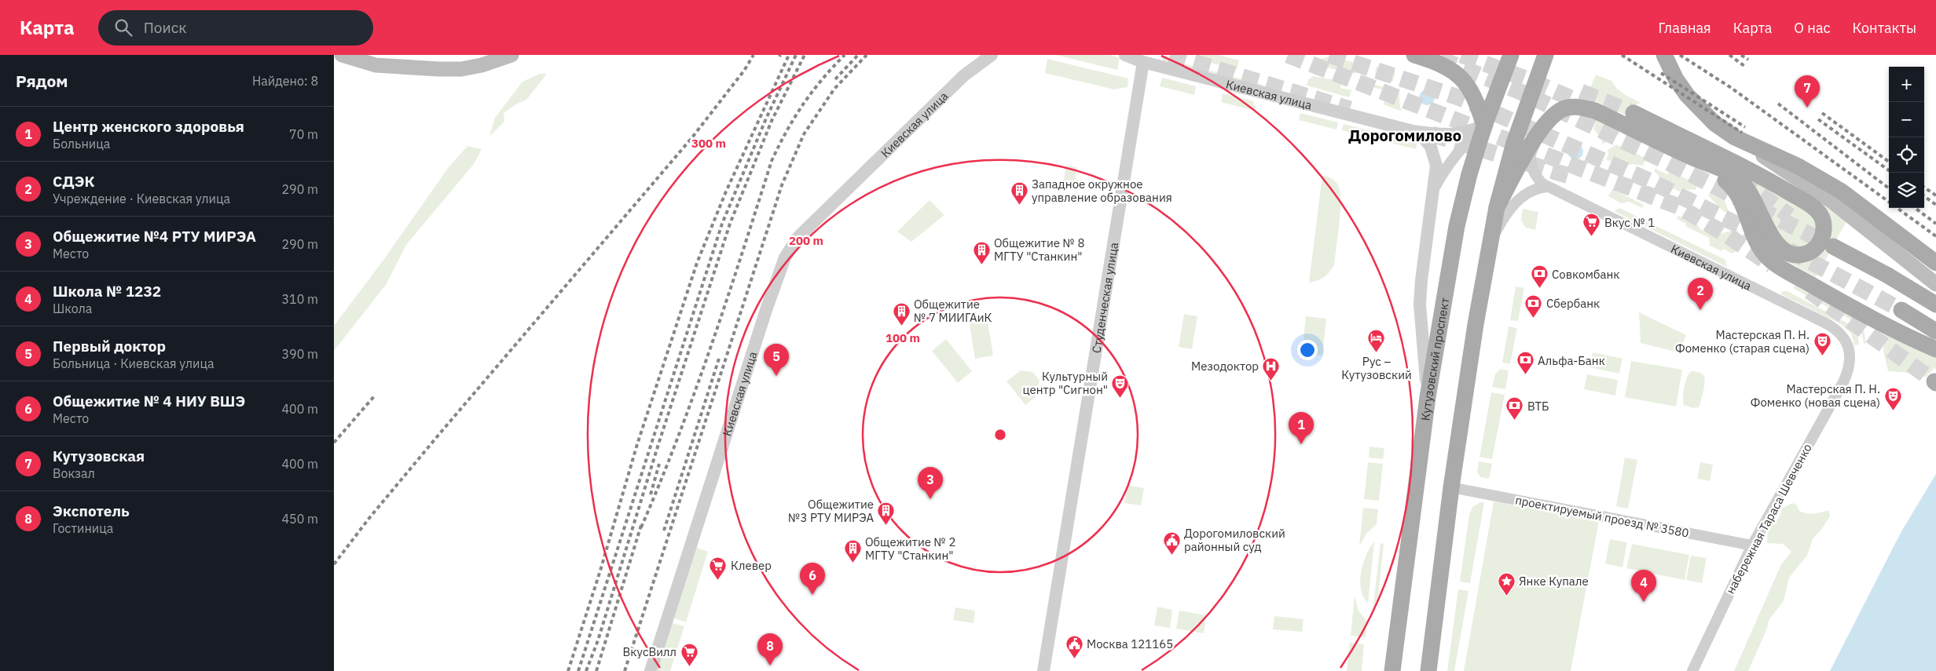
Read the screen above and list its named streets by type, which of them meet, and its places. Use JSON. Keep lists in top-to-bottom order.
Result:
{
  "streets": {
    "main road": ["Кутузовский проспект"],
    "street": [
      "Киевская улица",
      "Студенческая улица",
      "проектируемый проезд № 3580",
      "набережная Тараса Шевченко"
    ]
  },
  "crossings": [
    ["Киевская улица", "Студенческая улица"],
    ["Киевская улица", "Кутузовский проспект"],
    ["Киевская улица", "набережная Тараса Шевченко"],
    ["проектируемый проезд № 3580", "набережная Тараса Шевченко"]
  ],
  "districts": ["Дорогомилово"],
  "places": {
    "building": [
      "Западное окружное управление образования",
      "Общежитие № 8 МГТУ \"Станкин\"",
      "Общежитие № 7 МИИГАиК",
      "Общежитие №3 РТУ МИРЭА",
      "Общежитие № 2 МГТУ \"Станкин\""
    ],
    "supermarket": ["Вкус № 1", "Клевер", "ВкусВилл"],
    "bank": [
      "Совкомбанк",
      "Сбербанк",
      "Альфа-Банк",
      "ВТБ"
    ],
    "hotel": ["Рус – Кутузовский"],
    "theatre": ["Мастерская П. Н. Фоменко (старая сцена)", "Культурный центр \"Сигнон\"", "Мастерская П. Н. Фоменко (новая сцена)"],
    "hospital": ["Мезодоктор"],
    "public building": ["Дорогомиловский районный суд", "Москва 121165"],
    "place": ["Янке Купале"]
  },
  "page": {
    "header": "Карта",
    "search": "Поиск",
    "nav": [
      "Главная",
      "Карта",
      "О нас",
      "Контакты"
    ],
    "heading": ["Рядом", "Найдено: 8"],
    "map_buttons": ["+", "−"],
    "pins": [
      "7",
      "2",
      "5",
      "1",
      "3",
      "6",
      "4",
      "8"
    ],
    "list": [
      {
        "mark": "1",
        "name": "Центр женского здоровья",
        "note": "Больница",
        "value": "70 m"
      },
      {
        "mark": "2",
        "name": "СДЭК",
        "note": "Учреждение · Киевская улица",
        "value": "290 m"
      },
      {
        "mark": "3",
        "name": "Общежитие №4 РТУ МИРЭА",
        "note": "Место",
        "value": "290 m"
      },
      {
        "mark": "4",
        "name": "Школа № 1232",
        "note": "Школа",
        "value": "310 m"
      },
      {
        "mark": "5",
        "name": "Первый доктор",
        "note": "Больница · Киевская улица",
        "value": "390 m"
      },
      {
        "mark": "6",
        "name": "Общежитие № 4 НИУ ВШЭ",
        "note": "Место",
        "value": "400 m"
      },
      {
        "mark": "7",
        "name": "Кутузовская",
        "note": "Вокзал",
        "value": "400 m"
      },
      {
        "mark": "8",
        "name": "Экспотель",
        "note": "Гостиница",
        "value": "450 m"
      }
    ]
  },
  "rings": ["300 m", "200 m", "100 m"]
}
